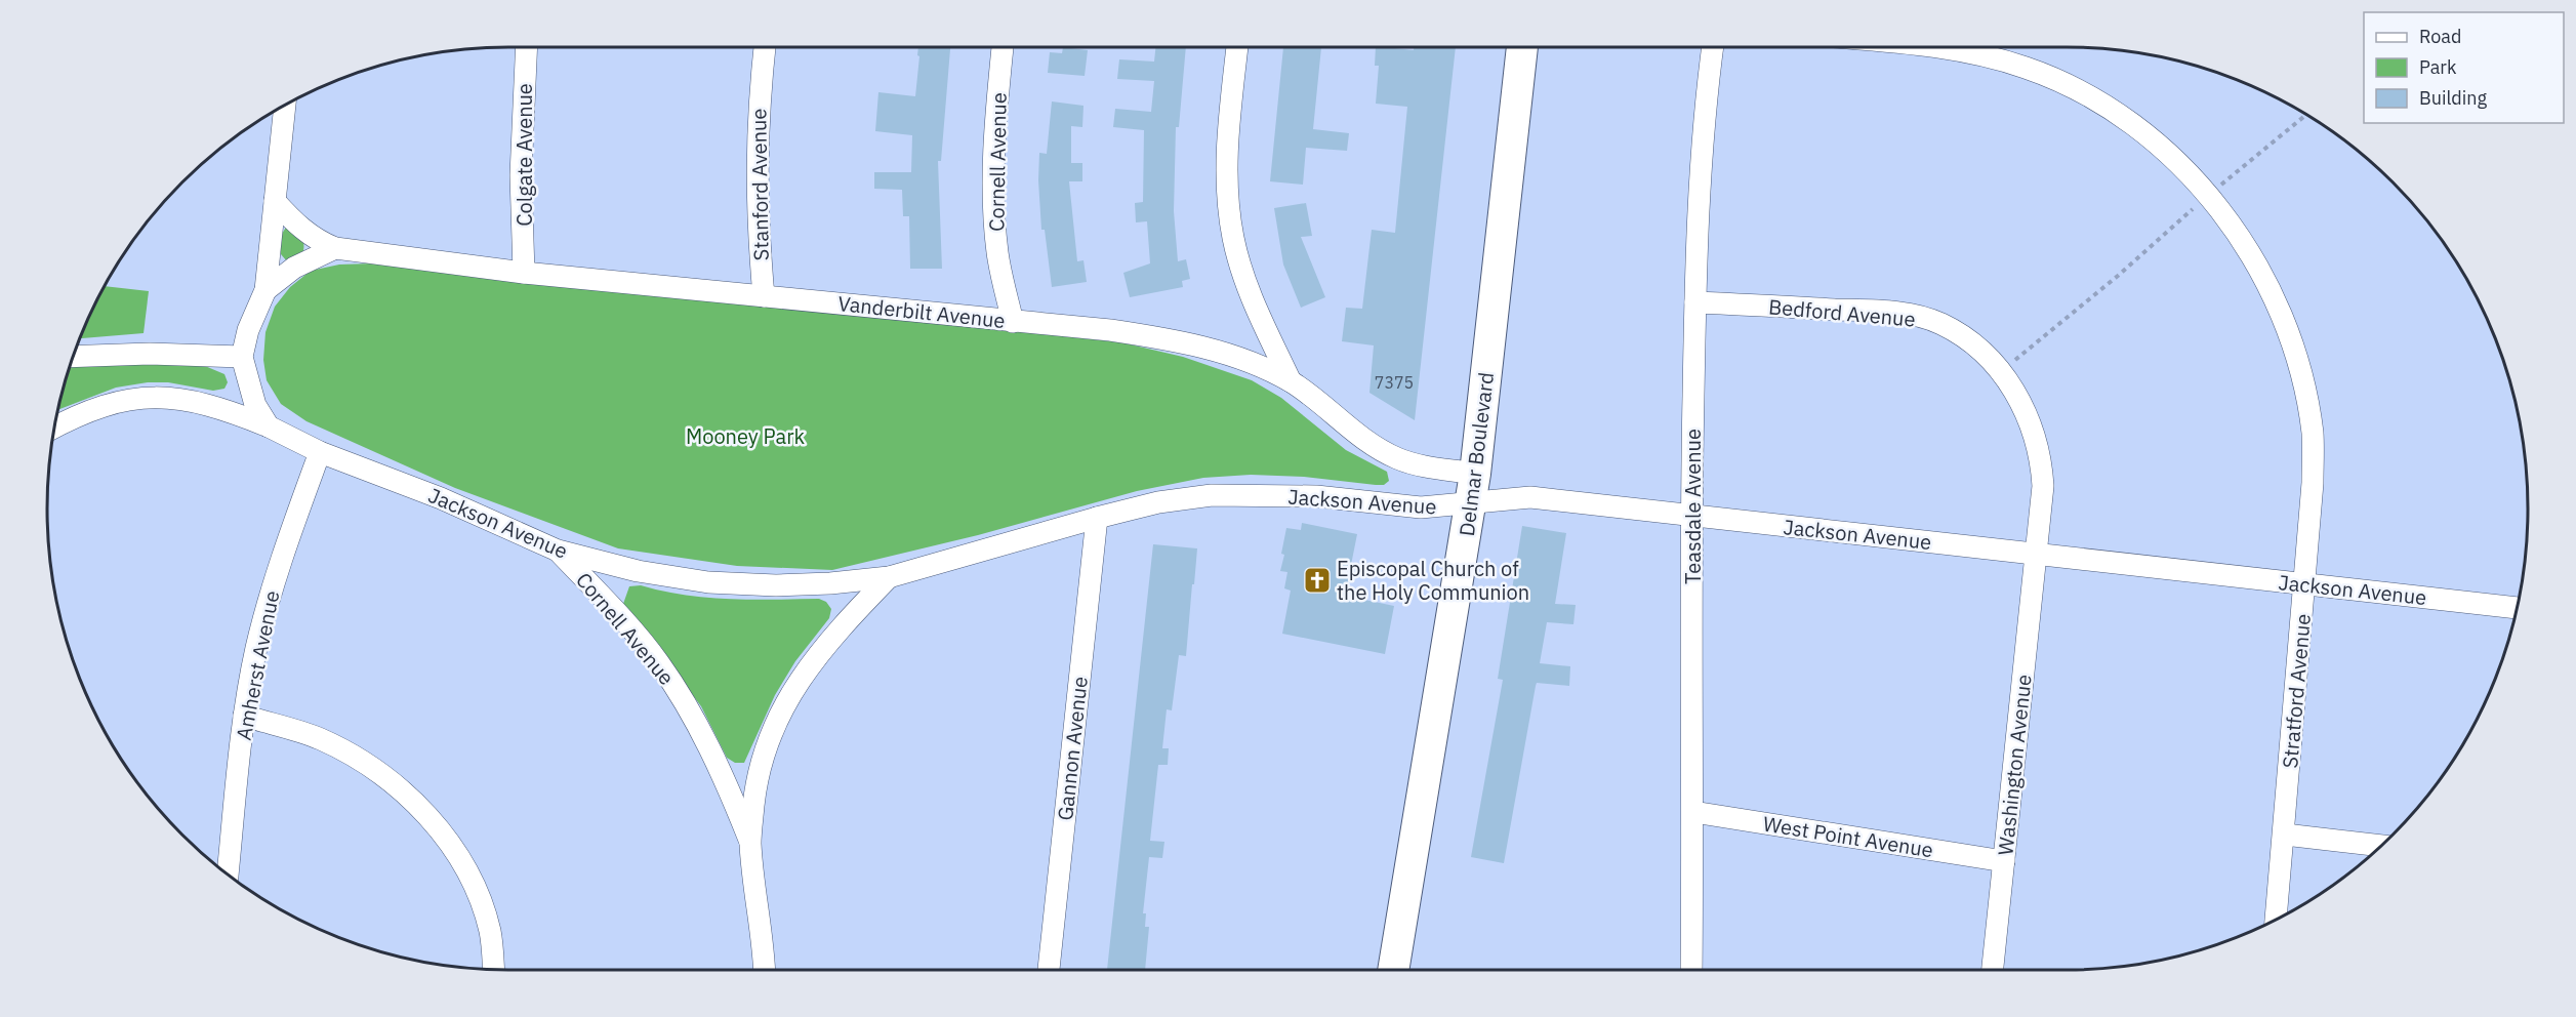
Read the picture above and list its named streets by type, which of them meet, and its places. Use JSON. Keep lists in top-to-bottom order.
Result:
{
  "streets": {
    "main road": ["Delmar Boulevard"],
    "street": [
      "Colgate Avenue",
      "Cornell Avenue",
      "Stanford Avenue",
      "Vanderbilt Avenue",
      "Bedford Avenue",
      "Jackson Avenue",
      "Teasdale Avenue",
      "Amherst Avenue",
      "Stratford Avenue",
      "Gannon Avenue",
      "Washington Avenue",
      "West Point Avenue"
    ]
  },
  "crossings": [
    ["Colgate Avenue", "Vanderbilt Avenue"],
    ["Cornell Avenue", "Vanderbilt Avenue"],
    ["Cornell Avenue", "Jackson Avenue"],
    ["Stanford Avenue", "Vanderbilt Avenue"],
    ["Vanderbilt Avenue", "Delmar Boulevard"],
    ["Bedford Avenue", "Jackson Avenue"],
    ["Bedford Avenue", "Teasdale Avenue"],
    ["Bedford Avenue", "Washington Avenue"],
    ["Delmar Boulevard", "Jackson Avenue"],
    ["Jackson Avenue", "Teasdale Avenue"],
    ["Jackson Avenue", "Amherst Avenue"],
    ["Jackson Avenue", "Stratford Avenue"],
    ["Jackson Avenue", "Gannon Avenue"],
    ["Jackson Avenue", "Washington Avenue"],
    ["Teasdale Avenue", "West Point Avenue"],
    ["Washington Avenue", "West Point Avenue"]
  ],
  "parks": ["Mooney Park"],
  "places": {
    "church": ["Episcopal Church of the Holy Communion"]
  },
  "house_numbers": ["7375"],
  "legend": ["Road", "Park", "Building"]
}
